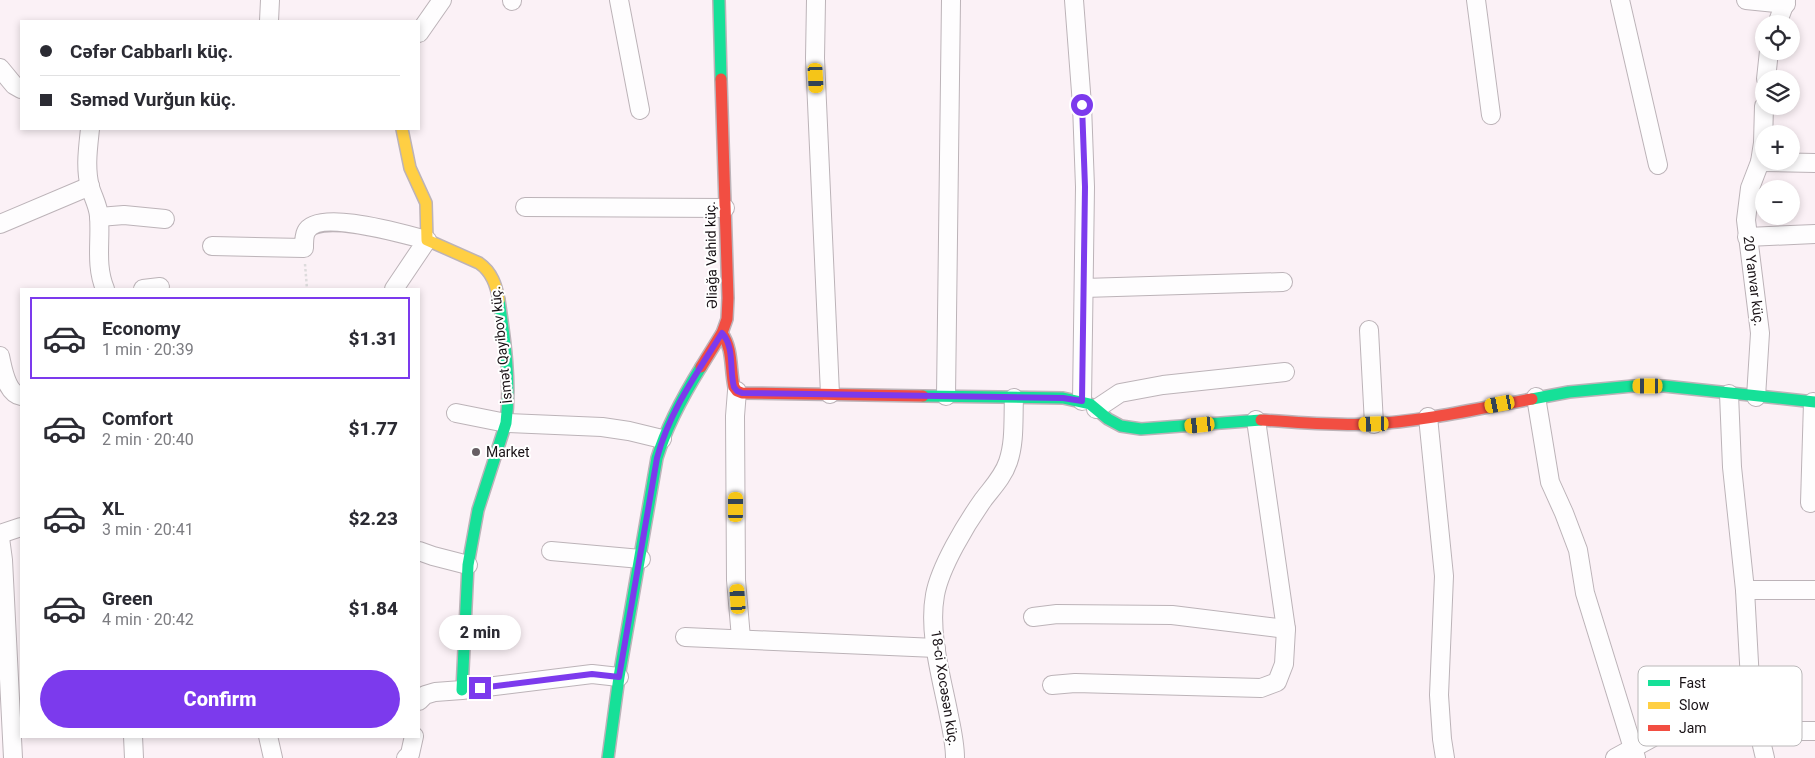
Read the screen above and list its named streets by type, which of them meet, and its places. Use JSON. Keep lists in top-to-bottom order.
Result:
{
  "streets": {
    "street": [
      "Əliağa Vahid küç.",
      "20 Yanvar küç.",
      "İsmət Qayibov küç.",
      "18-ci Xocəsən küç."
    ]
  },
  "places": ["Market"],
  "legend": ["Fast", "Slow", "Jam"],
  "page": {
    "map_buttons": ["+", "−"],
    "banner": ["Cəfər Cabbarlı küç.", "Səməd Vurğun küç."],
    "list": [
      {
        "name": "Economy",
        "note": "1 min · 20:39",
        "value": "$1.31"
      },
      {
        "name": "Comfort",
        "note": "2 min · 20:40",
        "value": "$1.77"
      },
      {
        "name": "XL",
        "note": "3 min · 20:41",
        "value": "$2.23"
      },
      {
        "name": "Green",
        "note": "4 min · 20:42",
        "value": "$1.84"
      }
    ],
    "bubble": "2 min",
    "buttons": "Confirm"
  }
}
